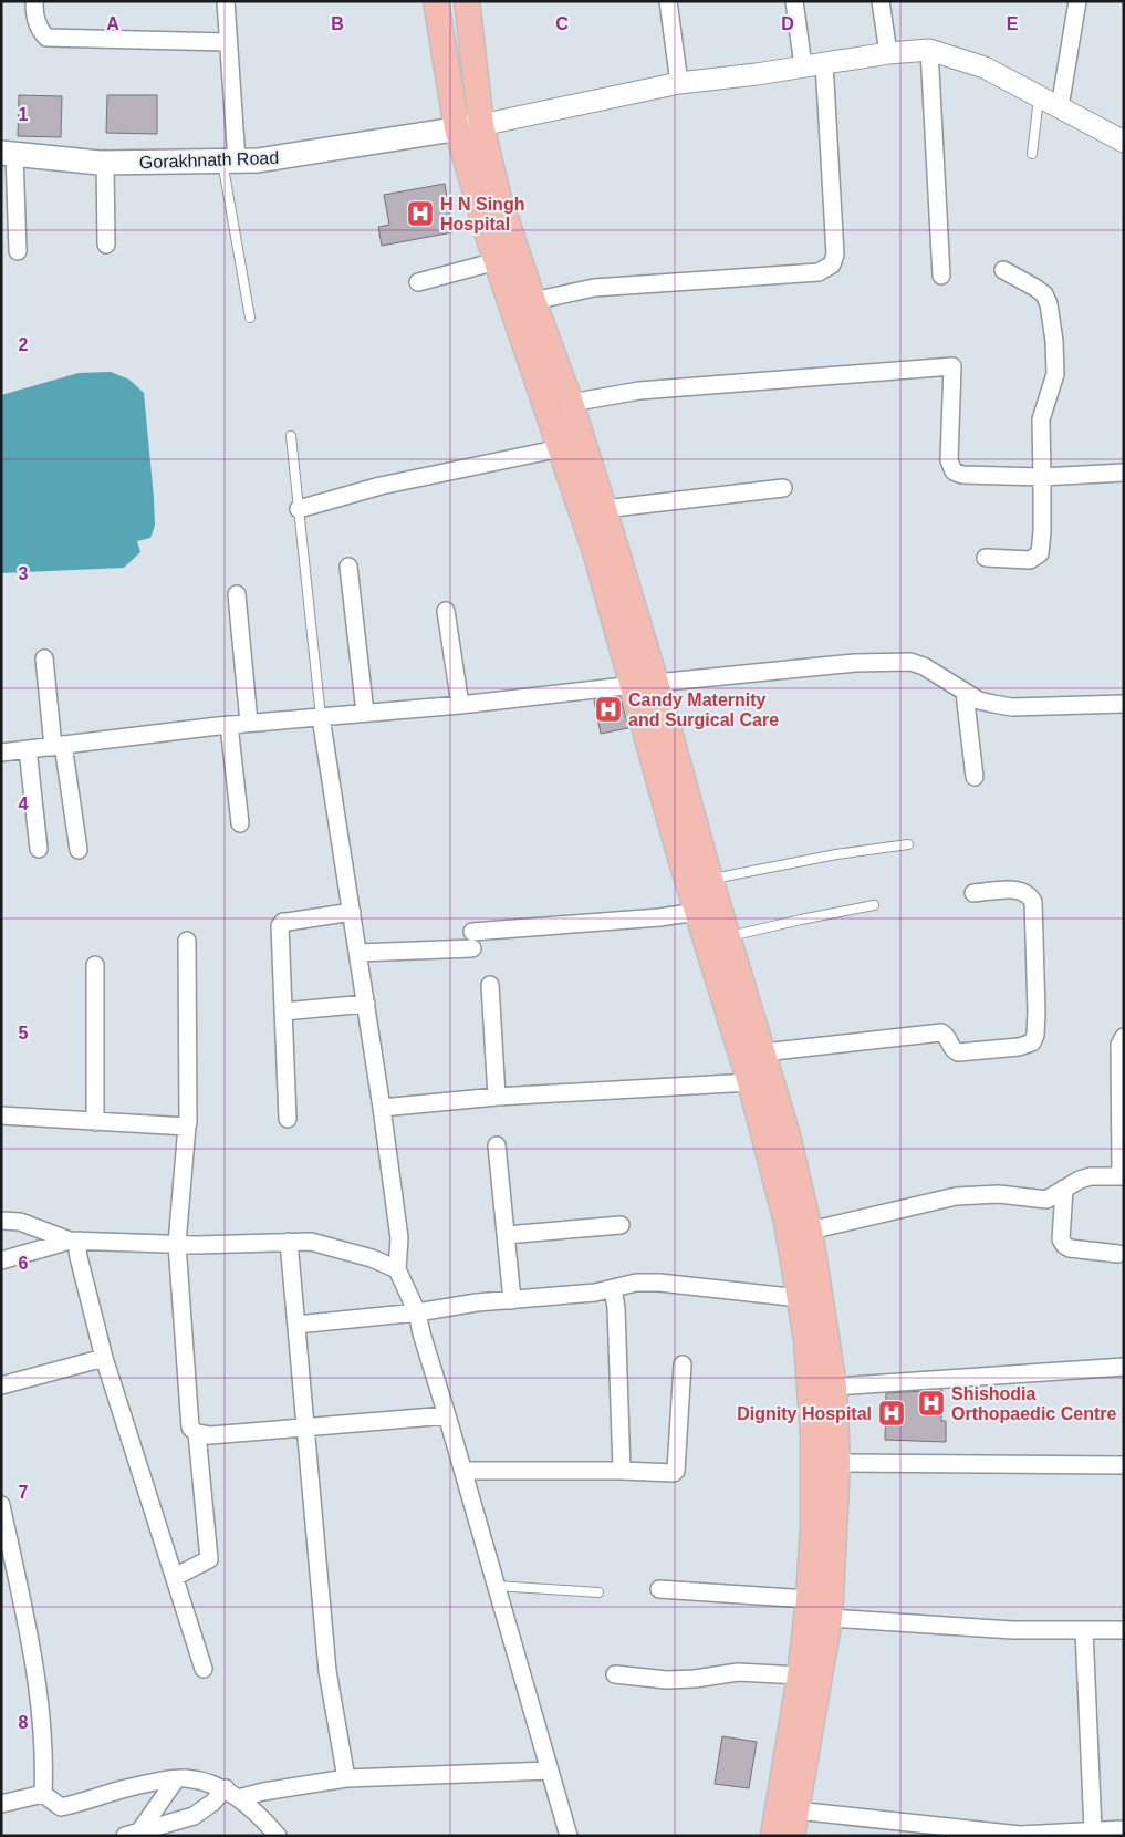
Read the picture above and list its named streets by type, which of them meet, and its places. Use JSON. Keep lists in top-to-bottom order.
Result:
{
  "streets": {
    "main road": ["Gorakhnath Road"]
  },
  "places": {
    "hospital": [
      "H N Singh Hospital",
      "Candy Maternity and Surgical Care",
      "Shishodia Orthopaedic Centre",
      "Dignity Hospital"
    ]
  },
  "grid": {
    "columns": [
      "A",
      "B",
      "C",
      "D",
      "E"
    ],
    "rows": [
      "1",
      "2",
      "3",
      "4",
      "5",
      "6",
      "7",
      "8"
    ]
  }
}
